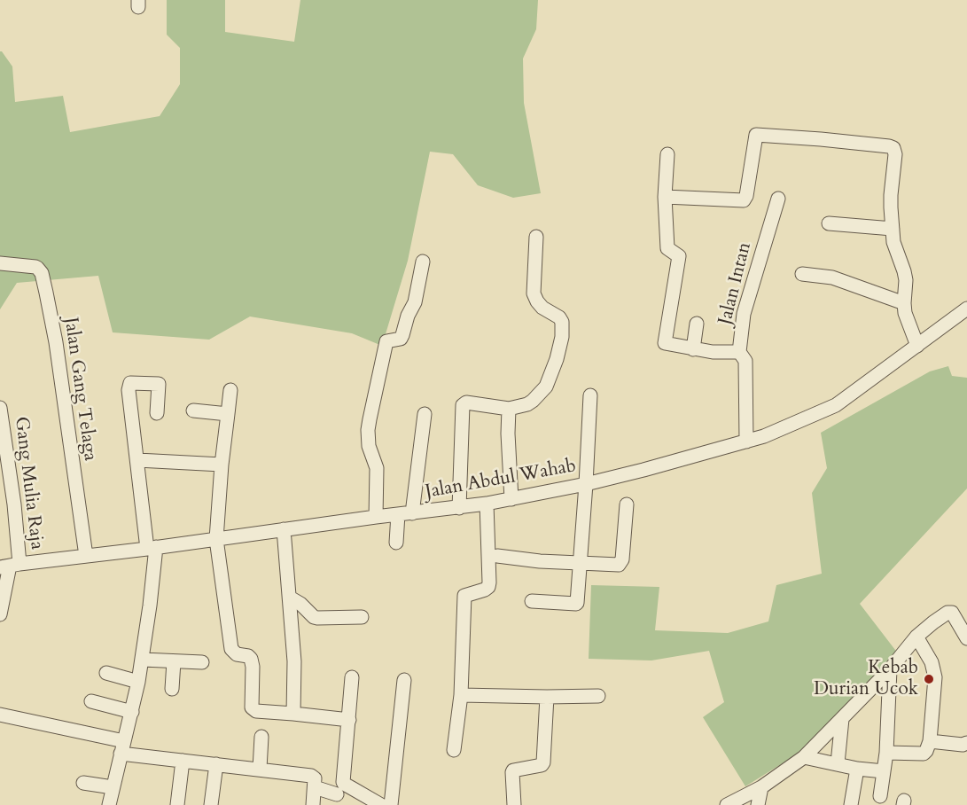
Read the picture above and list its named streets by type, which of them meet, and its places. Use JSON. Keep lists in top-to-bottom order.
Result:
{
  "streets": {
    "street": [
      "Jalan Intan",
      "Jalan Gang Telaga",
      "Jalan Abdul Wahab",
      "Gang Mulia Raja"
    ]
  },
  "crossings": [
    ["Jalan Intan", "Jalan Abdul Wahab"],
    ["Jalan Gang Telaga", "Jalan Abdul Wahab"],
    ["Jalan Abdul Wahab", "Gang Mulia Raja"]
  ],
  "places": ["Kebab Durian Ucok"]
}
